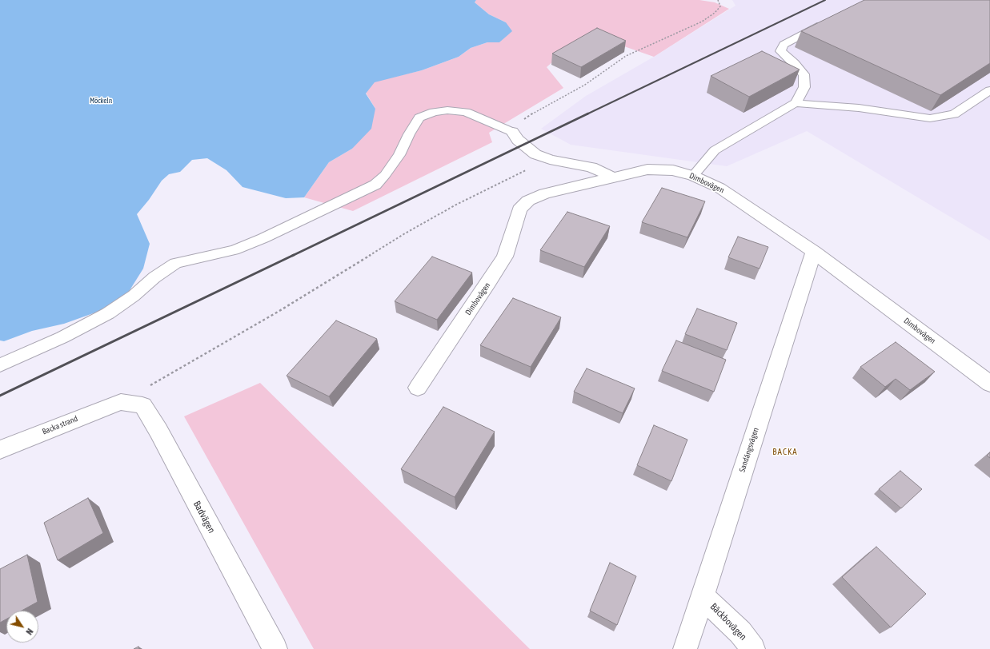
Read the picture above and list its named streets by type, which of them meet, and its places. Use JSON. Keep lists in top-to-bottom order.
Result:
{
  "streets": {
    "street": [
      "Dimbovägen",
      "Backa strand",
      "Sandängsvägen",
      "Badvägen",
      "Bäckbovägen"
    ]
  },
  "crossings": [
    ["Dimbovägen", "Sandängsvägen"],
    ["Backa strand", "Badvägen"],
    ["Sandängsvägen", "Bäckbovägen"]
  ],
  "districts": ["BACKA"],
  "water": ["Möckeln"],
  "north": "bottom right"
}
